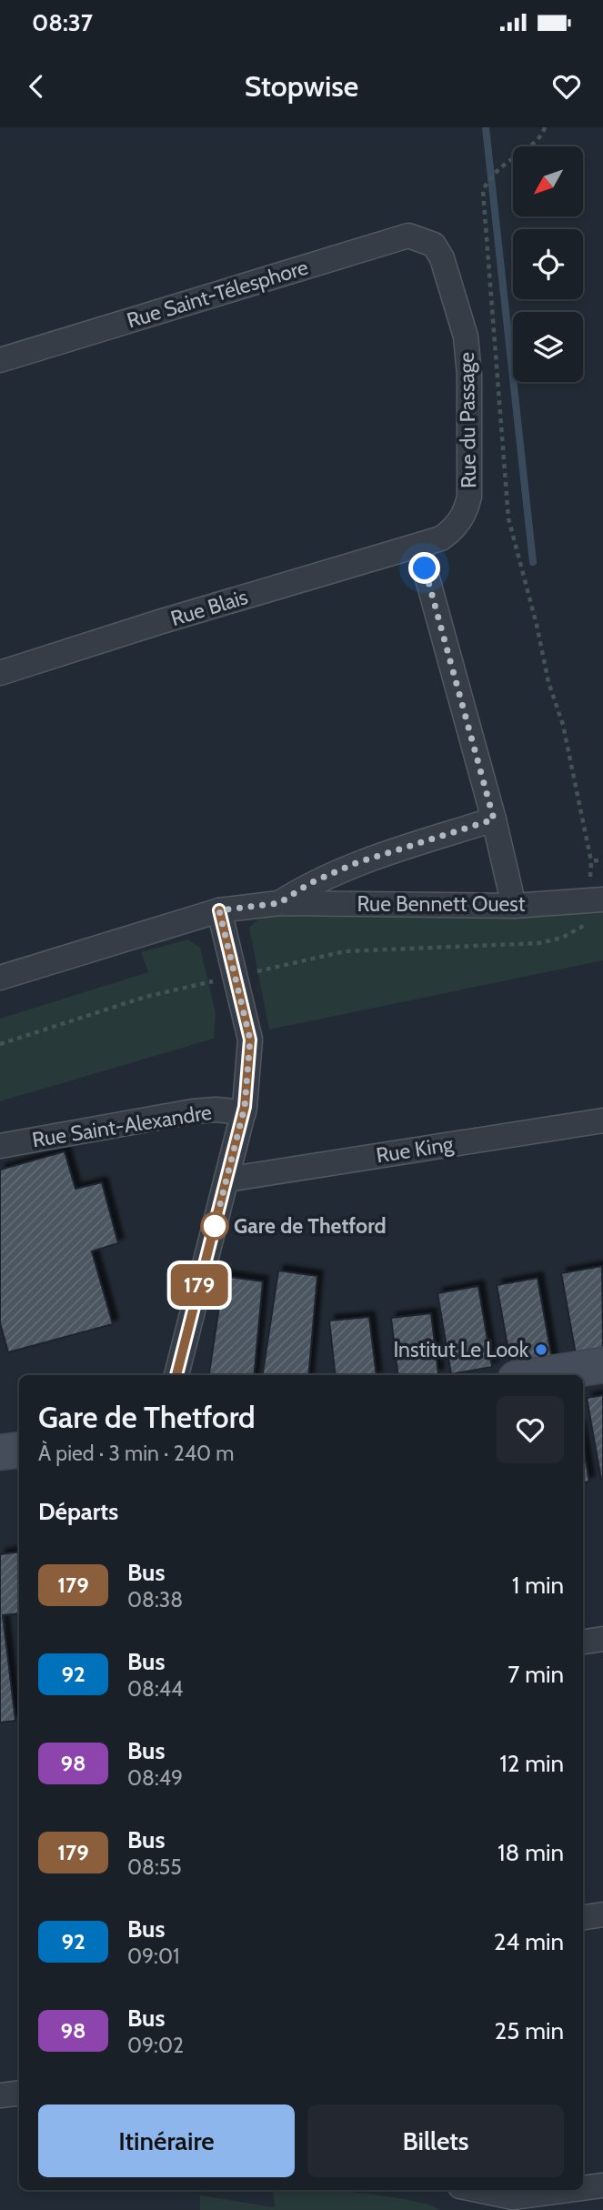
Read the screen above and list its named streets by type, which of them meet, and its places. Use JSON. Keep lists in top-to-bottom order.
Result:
{
  "streets": {
    "street": [
      "Rue Saint-Télesphore",
      "Rue du Passage",
      "Rue Blais",
      "Rue Bennett Ouest",
      "Rue Saint-Alexandre",
      "Rue King"
    ]
  },
  "crossings": [
    ["Rue Saint-Télesphore", "Rue du Passage"],
    ["Rue du Passage", "Rue Blais"]
  ],
  "places": ["Gare de Thetford", "Institut Le Look"],
  "lines": ["bus line 179"],
  "north": "bottom left",
  "page": {
    "status": "08:37",
    "header": "Stopwise",
    "on_map": "179",
    "heading": [
      ["Gare de Thetford", "À pied · 3 min · 240 m"],
      "Départs"
    ],
    "list": [
      {
        "mark": "179",
        "name": "Bus",
        "note": "08:38",
        "value": "1 min"
      },
      {
        "mark": "92",
        "name": "Bus",
        "note": "08:44",
        "value": "7 min"
      },
      {
        "mark": "98",
        "name": "Bus",
        "note": "08:49",
        "value": "12 min"
      },
      {
        "mark": "179",
        "name": "Bus",
        "note": "08:55",
        "value": "18 min"
      },
      {
        "mark": "92",
        "name": "Bus",
        "note": "09:01",
        "value": "24 min"
      },
      {
        "mark": "98",
        "name": "Bus",
        "note": "09:02",
        "value": "25 min"
      }
    ],
    "buttons": ["Itinéraire", "Billets"]
  }
}
